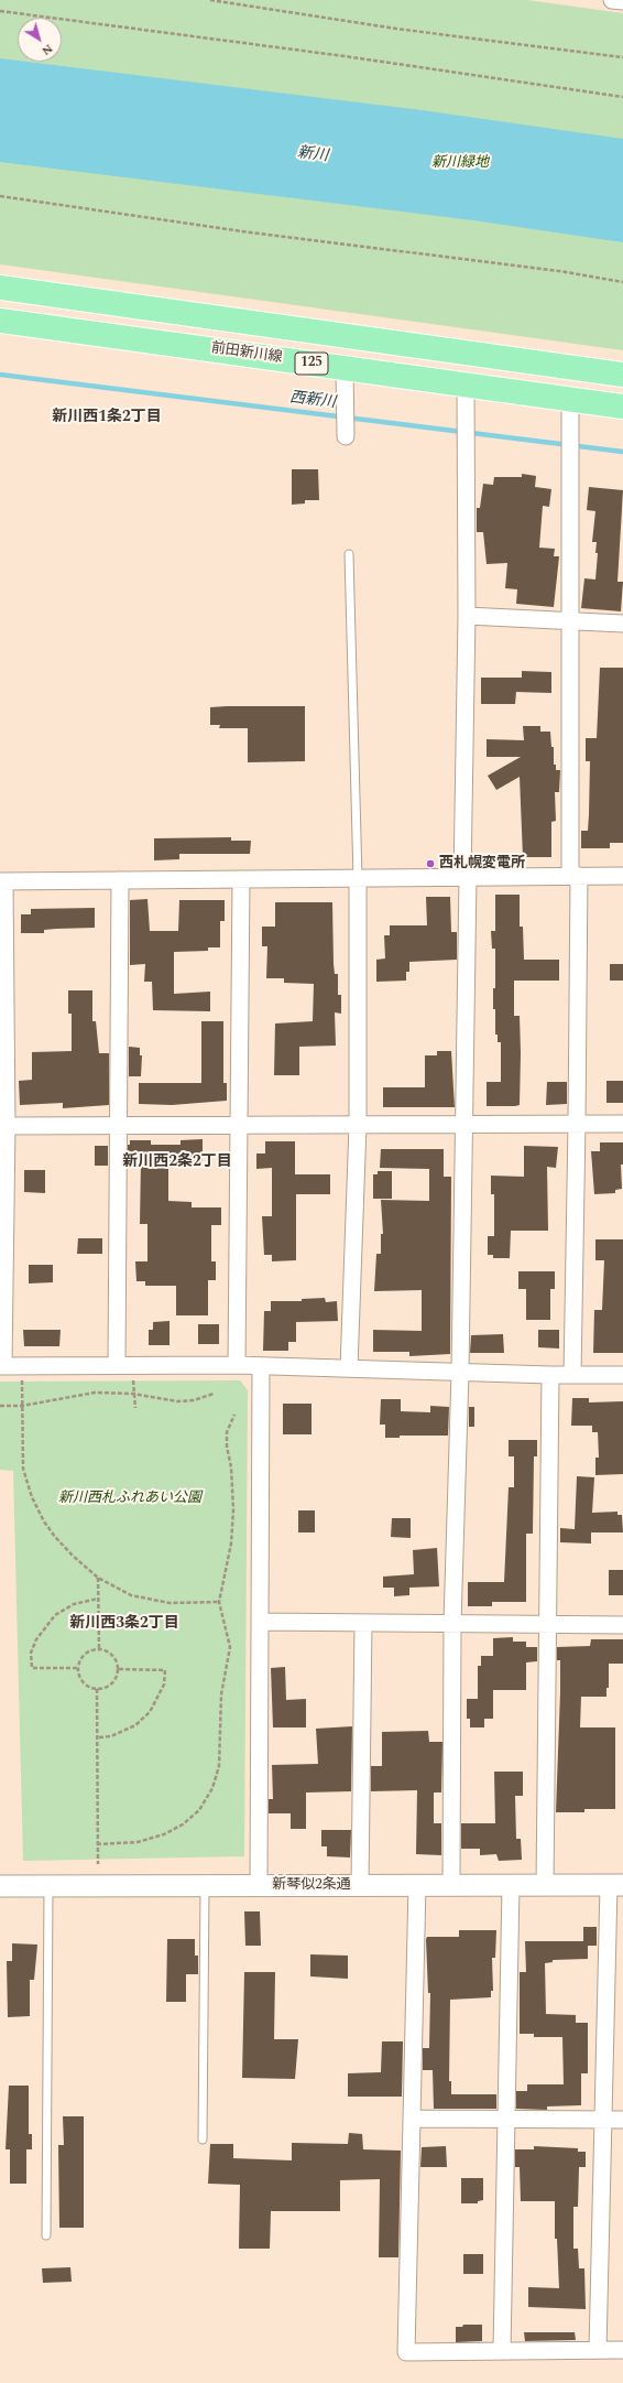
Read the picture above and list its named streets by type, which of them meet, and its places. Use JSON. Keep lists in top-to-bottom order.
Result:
{
  "streets": {
    "main road": ["前田新川線", "125"],
    "street": ["新琴似2条通"]
  },
  "districts": ["新川西1条2丁目", "新川西2条2丁目", "新川西3条2丁目"],
  "water": ["新川", "西新川"],
  "parks": ["新川緑地", "新川西札ふれあい公園"],
  "places": ["西札幌変電所"],
  "north": "bottom right"
}
